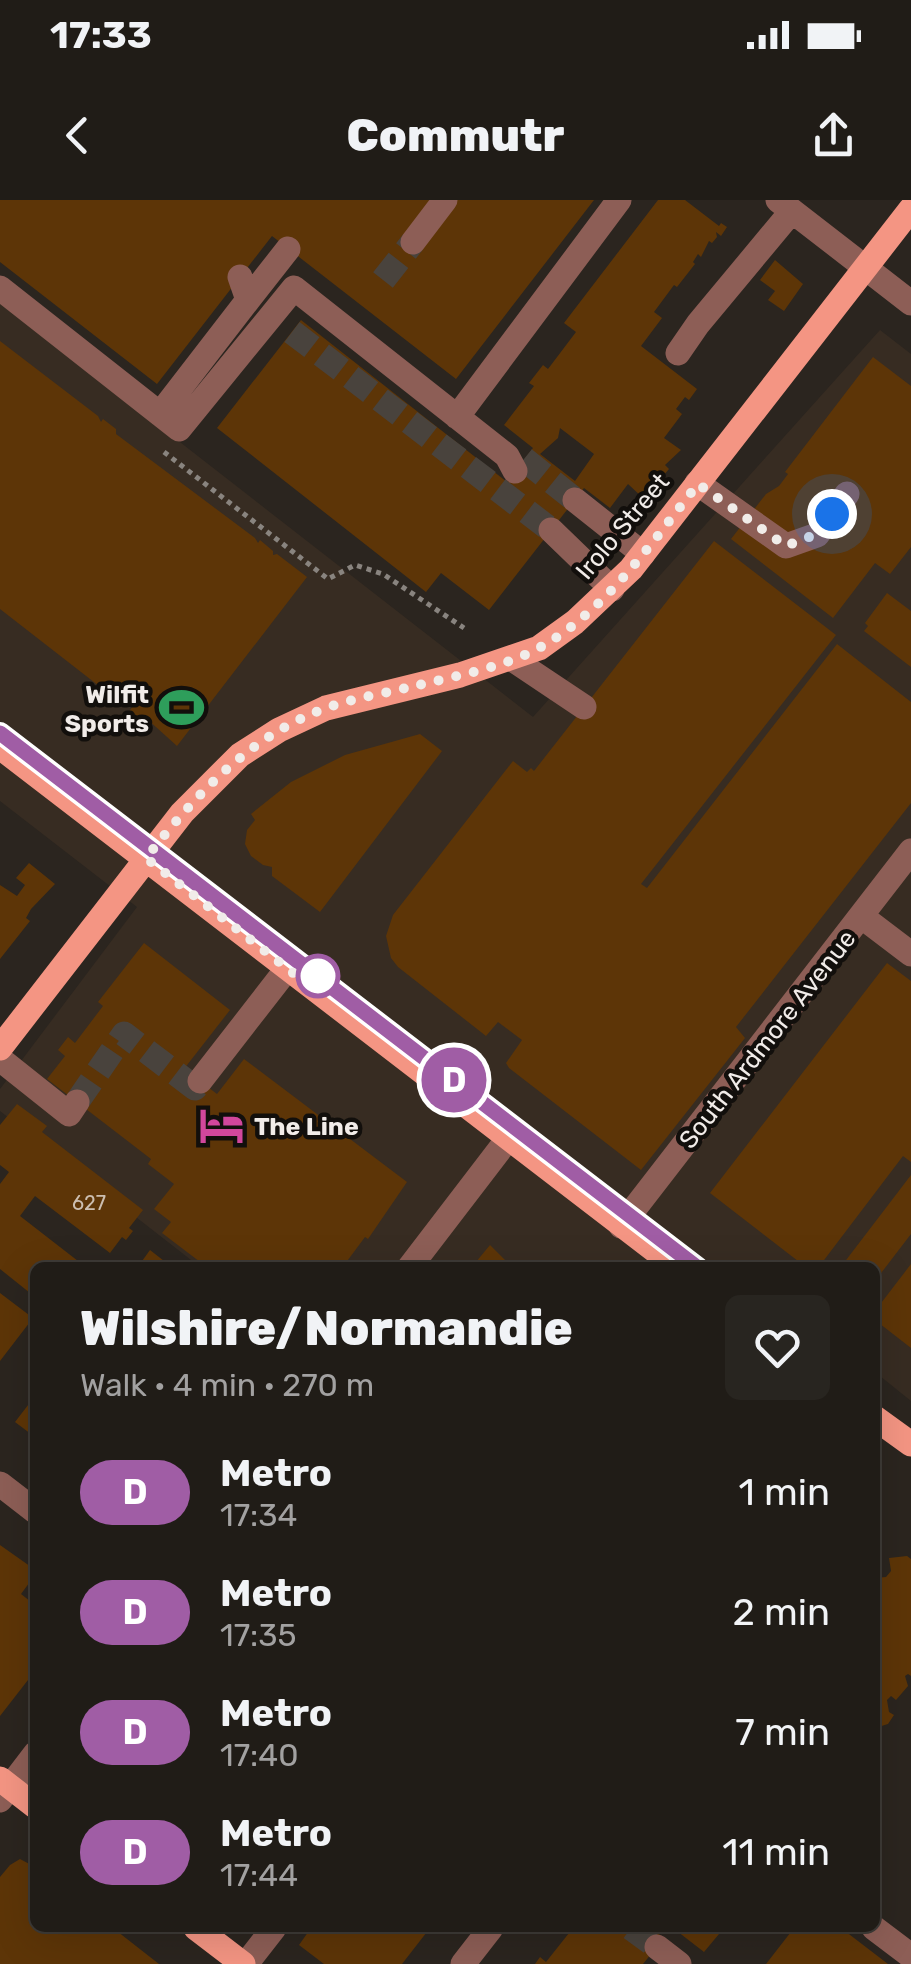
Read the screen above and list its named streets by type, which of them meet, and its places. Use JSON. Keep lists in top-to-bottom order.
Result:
{
  "streets": {
    "main road": ["Irolo Street"],
    "street": ["South Ardmore Avenue"]
  },
  "places": {
    "sports": ["Wilfit Sports"],
    "hotel": ["The Line"]
  },
  "lines": ["metro line D"],
  "house_numbers": ["627"],
  "page": {
    "status": "17:33",
    "header": "Commutr",
    "on_map": "D",
    "heading": ["Wilshire/Normandie", "Walk · 4 min · 270 m"],
    "list": [
      {
        "mark": "D",
        "name": "Metro",
        "note": "17:34",
        "value": "1 min"
      },
      {
        "mark": "D",
        "name": "Metro",
        "note": "17:35",
        "value": "2 min"
      },
      {
        "mark": "D",
        "name": "Metro",
        "note": "17:40",
        "value": "7 min"
      },
      {
        "mark": "D",
        "name": "Metro",
        "note": "17:44",
        "value": "11 min"
      }
    ]
  }
}
